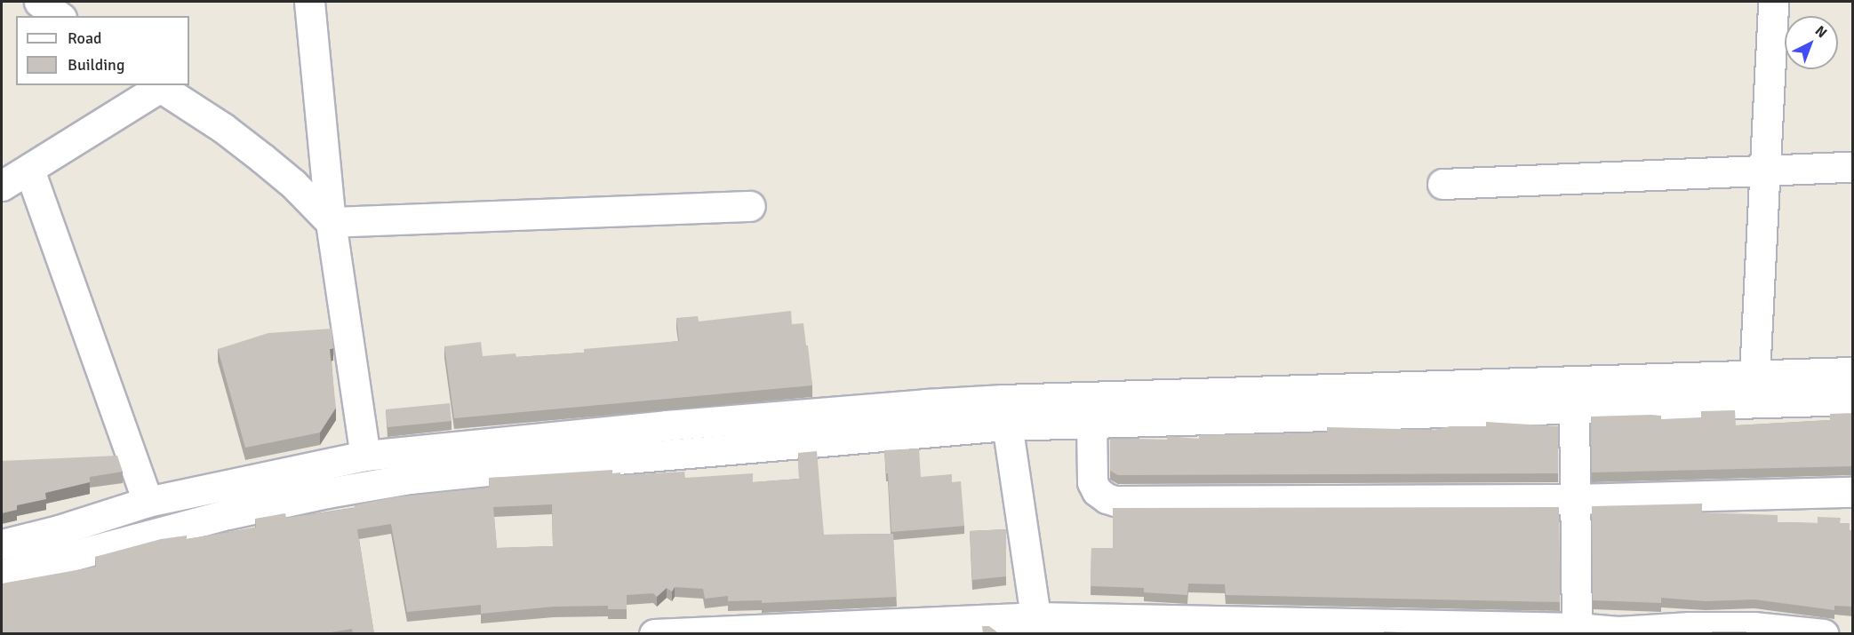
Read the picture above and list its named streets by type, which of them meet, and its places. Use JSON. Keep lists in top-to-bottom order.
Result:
{
  "legend": ["Road", "Building"],
  "north": "top right"
}
